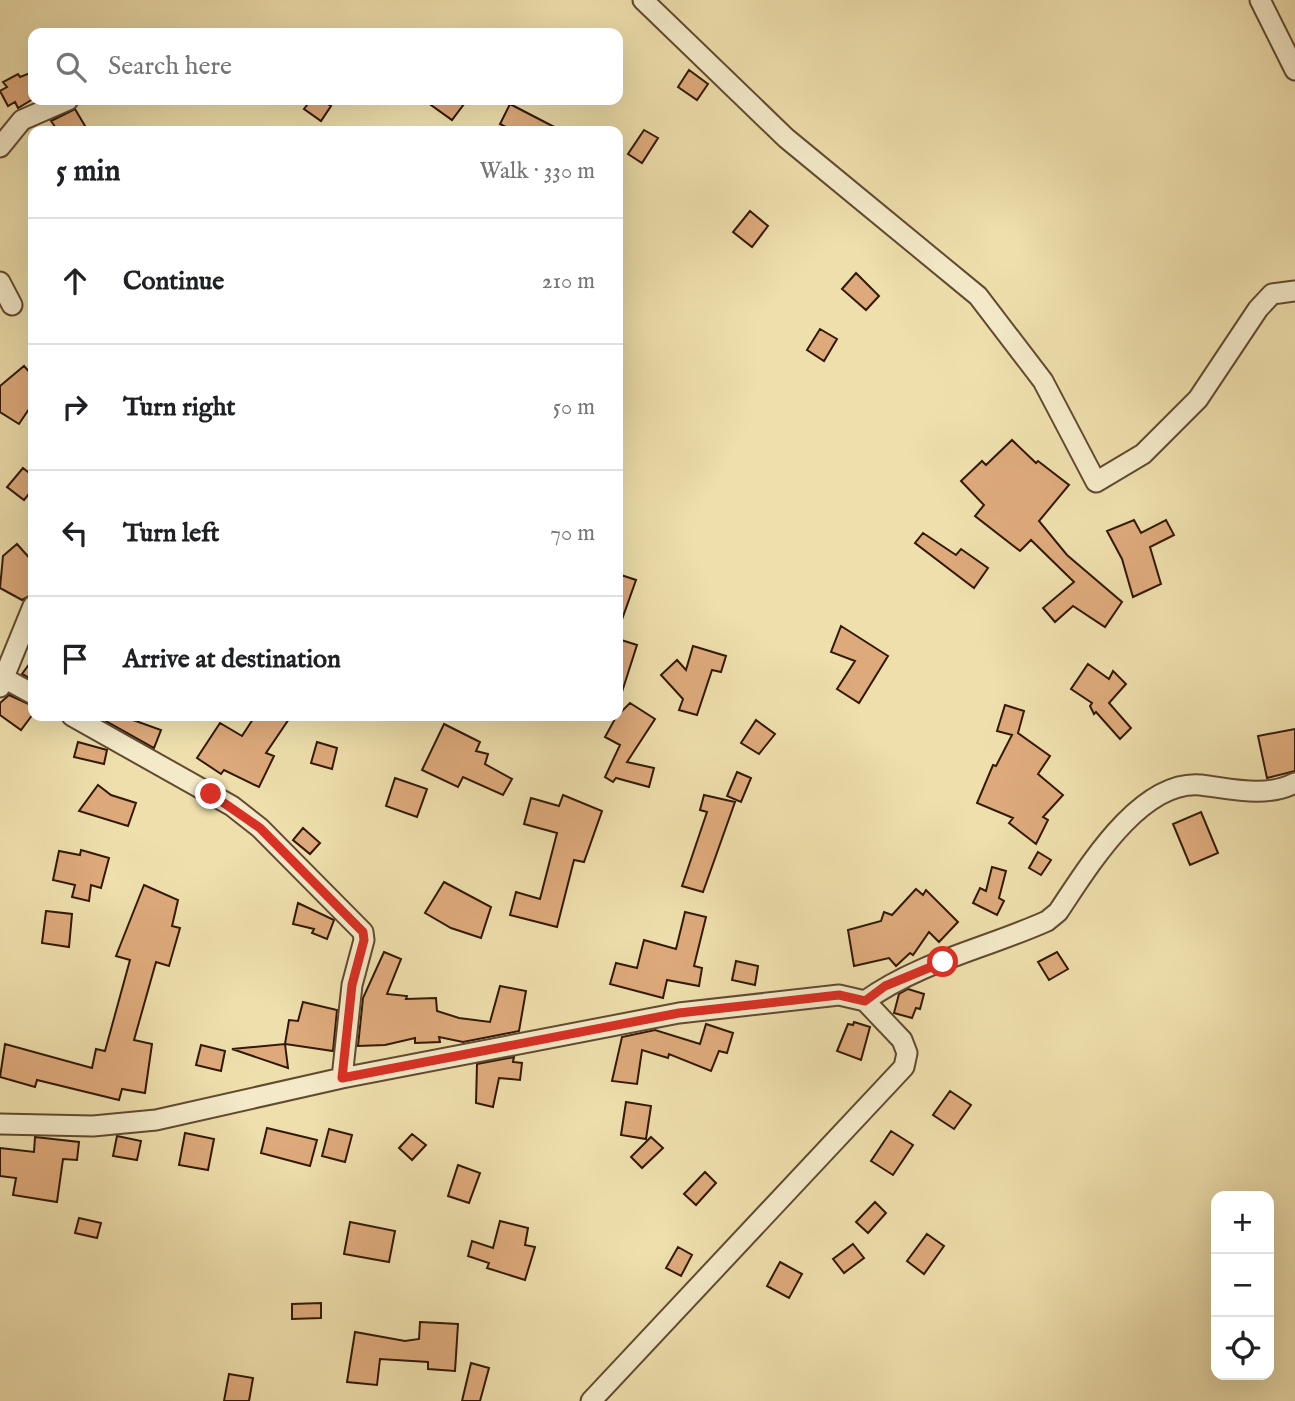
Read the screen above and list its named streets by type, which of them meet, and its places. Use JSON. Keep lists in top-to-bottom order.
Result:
{
  "page": {
    "search": "Search here",
    "heading": ["5 min", "Walk · 330 m"],
    "list": [
      ["Continue", "210 m"],
      ["Turn right", "50 m"],
      ["Turn left", "70 m"],
      "Arrive at destination"
    ],
    "map_buttons": ["+", "−"]
  }
}
